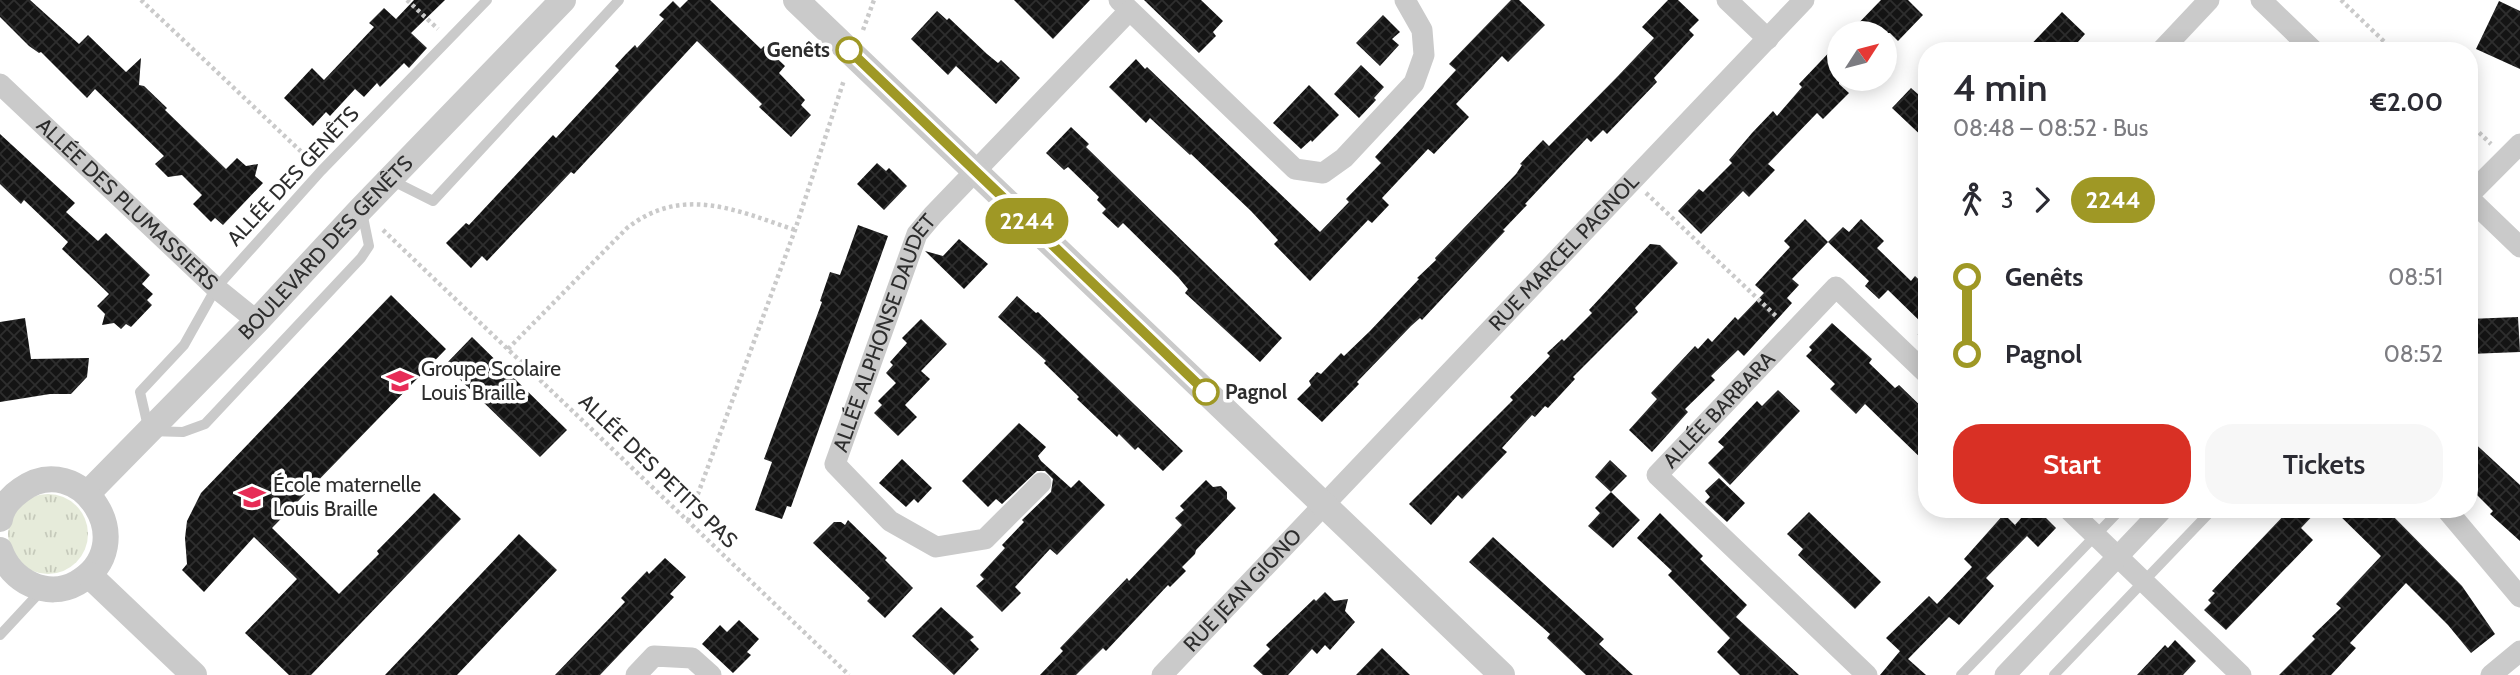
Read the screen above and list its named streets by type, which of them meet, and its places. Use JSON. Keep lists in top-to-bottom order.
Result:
{
  "streets": {
    "street": [
      "ALLÉE DES PLUMASSIERS",
      "BOULEVARD DES GENÊTS",
      "RUE MARCEL PAGNOL",
      "ALLÉE ALPHONSE DAUDET",
      "ALLÉE BARBARA",
      "RUE JEAN GIONO"
    ],
    "lane": ["ALLÉE DES GENÊTS"],
    "path": ["ALLÉE DES PETITS PAS"]
  },
  "crossings": [
    ["ALLÉE DES GENÊTS", "ALLÉE DES PLUMASSIERS"],
    ["ALLÉE DES GENÊTS", "BOULEVARD DES GENÊTS"],
    ["ALLÉE DES PLUMASSIERS", "BOULEVARD DES GENÊTS"],
    ["BOULEVARD DES GENÊTS", "ALLÉE DES PETITS PAS"],
    ["RUE MARCEL PAGNOL", "RUE JEAN GIONO"]
  ],
  "places": {
    "other": ["Genêts", "Pagnol"],
    "school or university": ["Groupe Scolaire Louis Braille", "École maternelle Louis Braille"]
  },
  "lines": ["bus line 2244"],
  "north": "top right",
  "page": {
    "on_map": "2244",
    "heading": ["4 min", "08:48 – 08:52 · Bus", "€2.00"],
    "legs": ["3", "2244"],
    "list": [
      {
        "name": "Genêts",
        "value": "08:51"
      },
      {
        "name": "Pagnol",
        "value": "08:52"
      }
    ],
    "buttons": ["Start", "Tickets"]
  }
}
